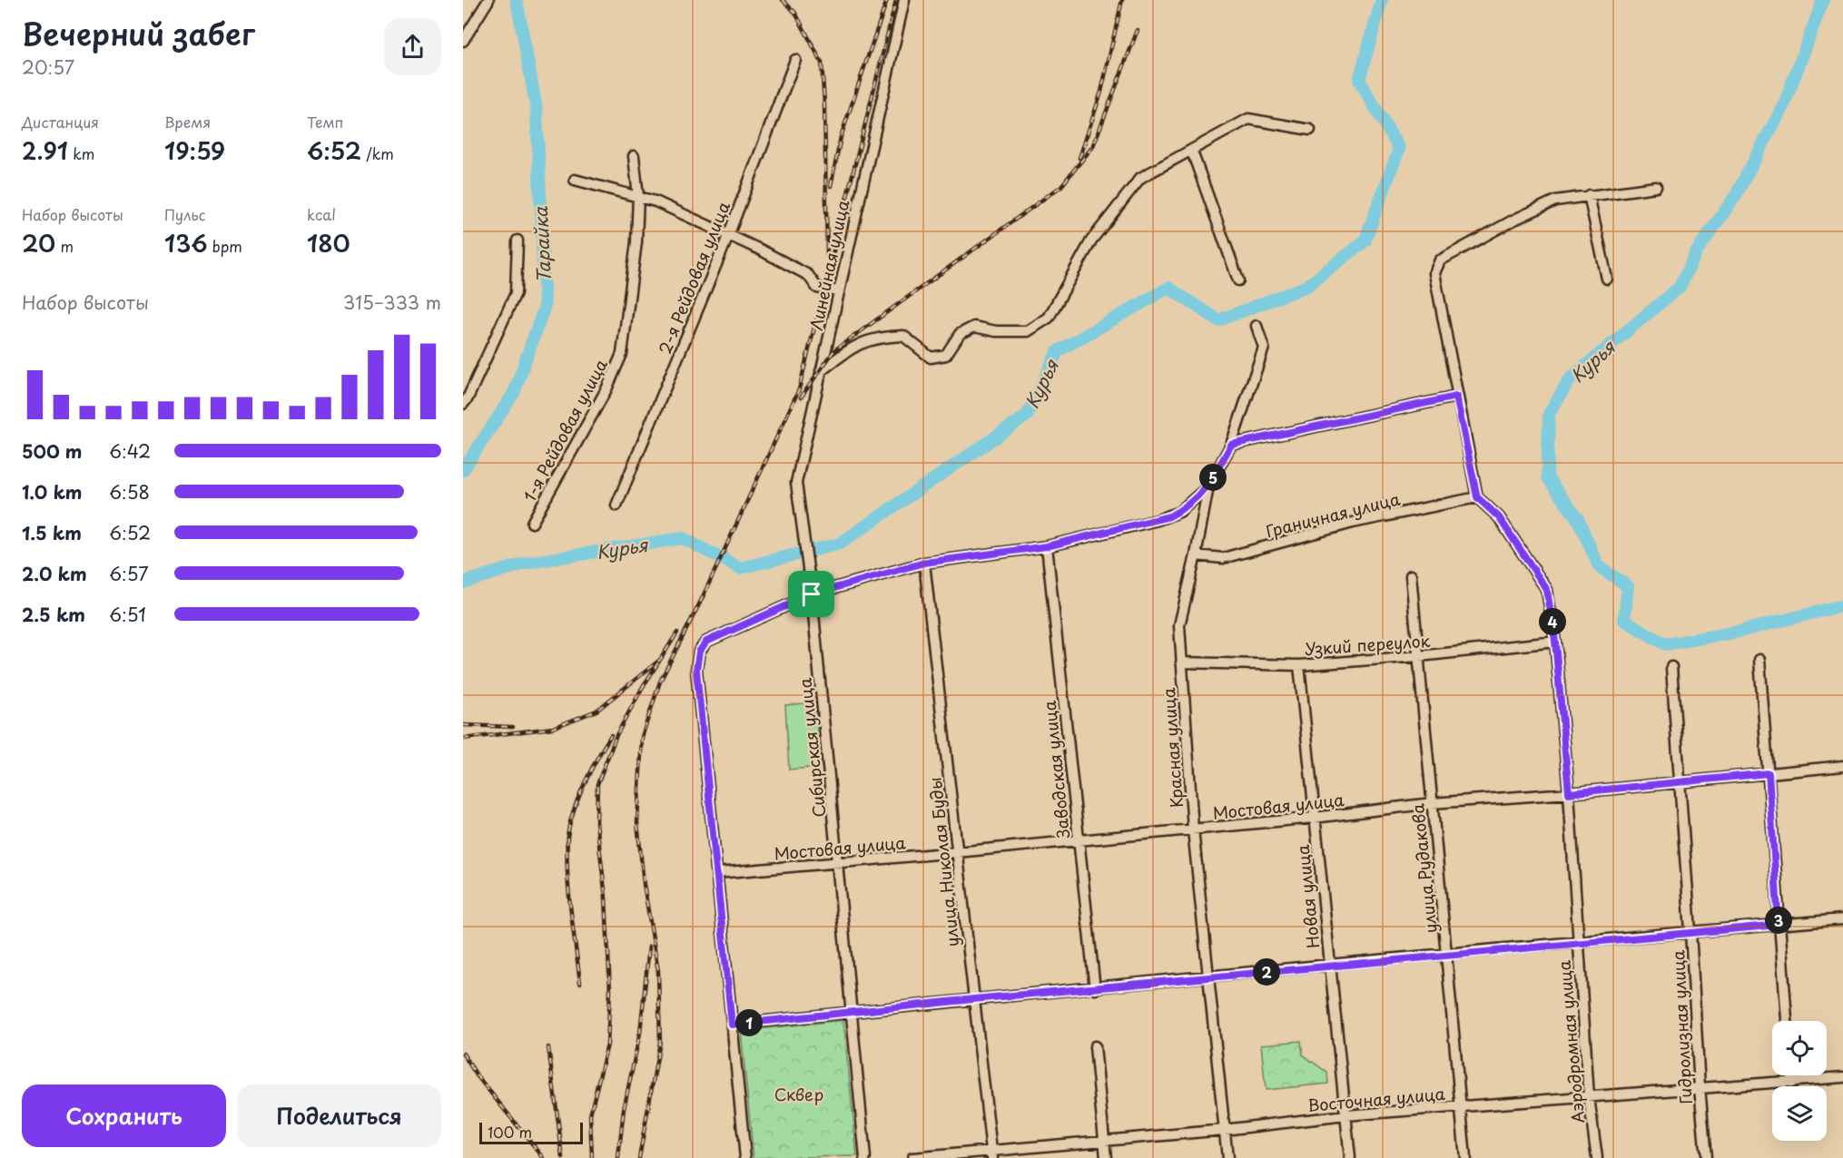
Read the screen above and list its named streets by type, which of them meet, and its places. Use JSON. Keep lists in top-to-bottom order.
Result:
{
  "streets": {
    "street": [
      "Линейная улица",
      "2-я Рейдовая улица",
      "1-я Рейдовая улица",
      "Граничная улица",
      "Узкий переулок",
      "Сибирская улица",
      "Красная улица",
      "Заводская улица",
      "Мостовая улица",
      "улица Николая Буды",
      "улица Рудакова",
      "Новая улица",
      "Гидролизная улица",
      "Аэродромная улица",
      "Восточная улица"
    ]
  },
  "crossings": [
    ["Линейная улица", "Сибирская улица"],
    ["Граничная улица", "Красная улица"],
    ["Граничная улица", "Аэродромная улица"],
    ["Узкий переулок", "Красная улица"],
    ["Узкий переулок", "улица Рудакова"],
    ["Узкий переулок", "Новая улица"],
    ["Узкий переулок", "Аэродромная улица"],
    ["Сибирская улица", "Мостовая улица"],
    ["Красная улица", "Мостовая улица"],
    ["Красная улица", "Восточная улица"],
    ["Заводская улица", "Мостовая улица"],
    ["Мостовая улица", "улица Николая Буды"],
    ["Мостовая улица", "улица Рудакова"],
    ["Мостовая улица", "Новая улица"],
    ["Мостовая улица", "Гидролизная улица"],
    ["Мостовая улица", "Аэродромная улица"],
    ["улица Николая Буды", "Восточная улица"],
    ["улица Рудакова", "Восточная улица"],
    ["Новая улица", "Восточная улица"],
    ["Гидролизная улица", "Восточная улица"],
    ["Аэродромная улица", "Восточная улица"]
  ],
  "water": ["Тарайка", "Курья"],
  "parks": ["Сквер"],
  "scale_bar": "100 m",
  "page": {
    "heading": ["Вечерний забег", "20:57"],
    "stats": [
      ["Дистанция", "2.91 km"],
      ["Время", "19:59"],
      ["Темп", "6:52 /km"],
      ["Набор высоты", "20 m"],
      ["Пульс", "136 bpm"],
      ["kcal", "180"]
    ],
    "chart": ["Набор высоты", "315–333 m"],
    "list": [
      {
        "name": "500 m",
        "note": "6:42"
      },
      {
        "name": "1.0 km",
        "note": "6:58"
      },
      {
        "name": "1.5 km",
        "note": "6:52"
      },
      {
        "name": "2.0 km",
        "note": "6:57"
      },
      {
        "name": "2.5 km",
        "note": "6:51"
      }
    ],
    "pins": [
      "5",
      "4",
      "3",
      "2",
      "1"
    ],
    "buttons": ["Сохранить", "Поделиться"],
    "scale": "100 m"
  }
}
